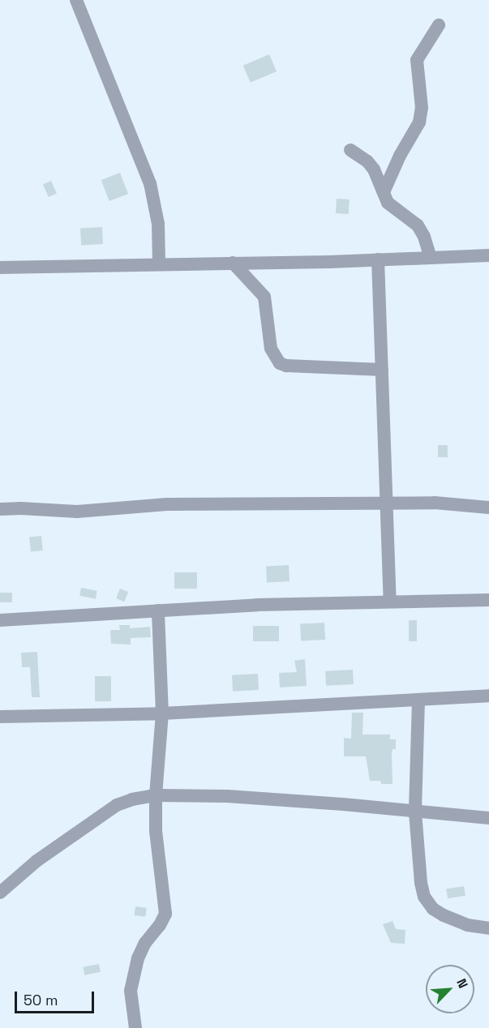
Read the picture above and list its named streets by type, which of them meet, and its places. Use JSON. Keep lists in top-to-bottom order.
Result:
{
  "scale_bar": "50 m",
  "north": "top right"
}
